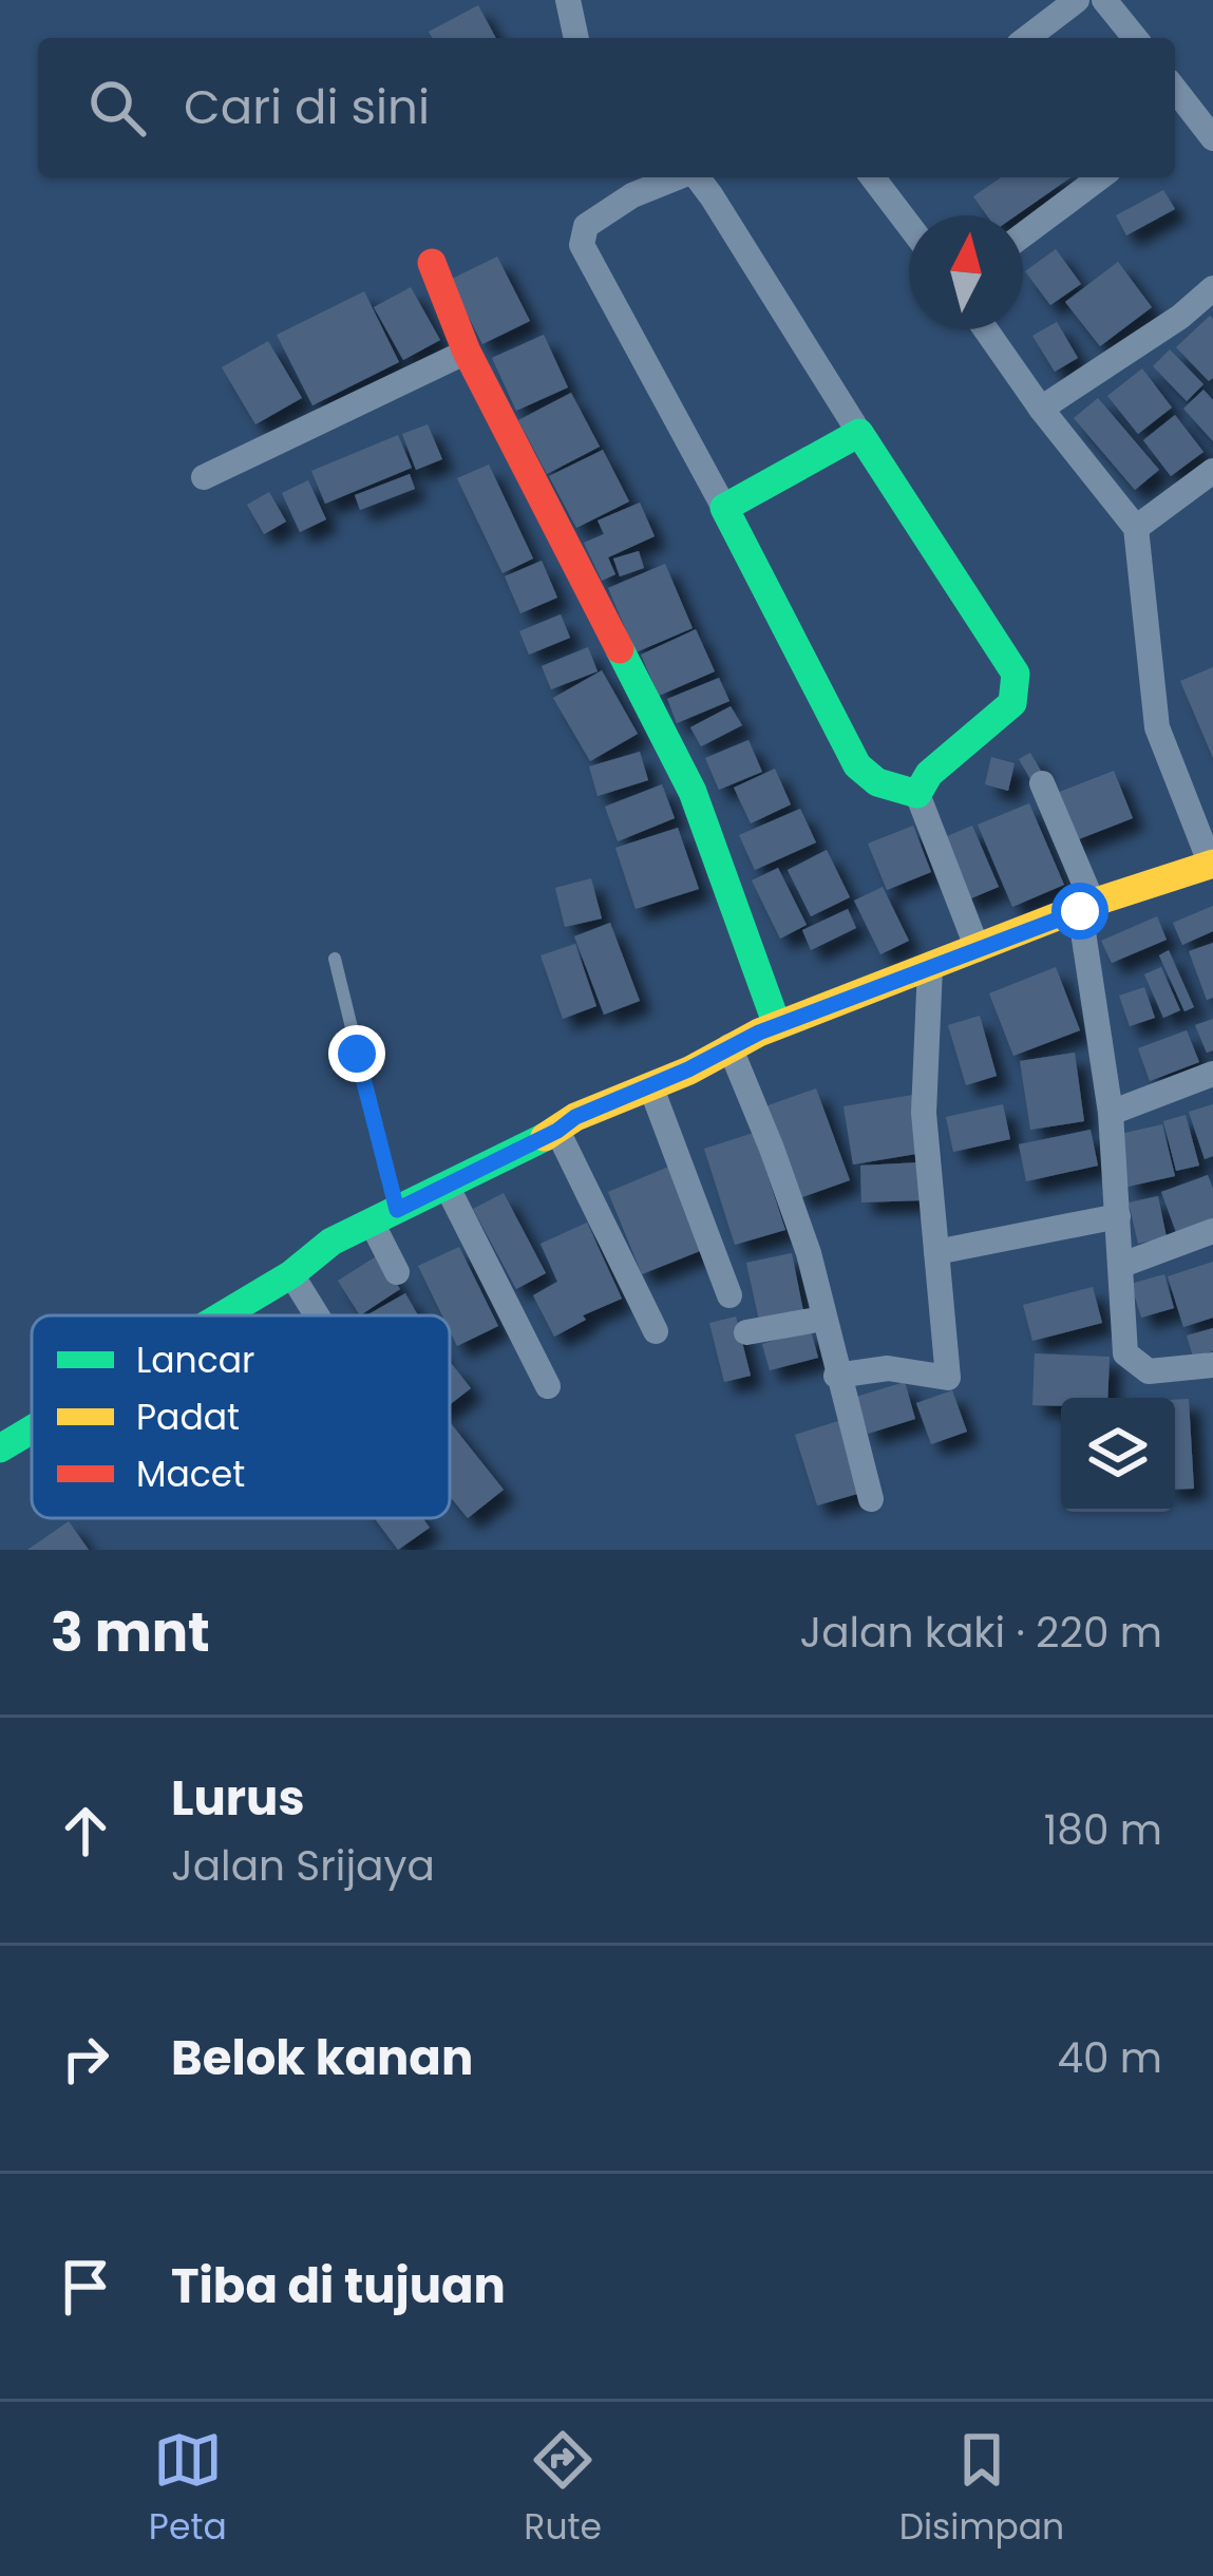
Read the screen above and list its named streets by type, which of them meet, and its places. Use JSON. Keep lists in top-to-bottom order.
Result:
{
  "legend": ["Lancar", "Padat", "Macet"],
  "north": "top",
  "page": {
    "search": "Cari di sini",
    "heading": ["3 mnt", "Jalan kaki · 220 m"],
    "list": [
      ["Lurus", "Jalan Srijaya", "180 m"],
      ["Belok kanan", "40 m"],
      "Tiba di tujuan"
    ],
    "nav": ["Peta", "Rute", "Disimpan"]
  }
}
